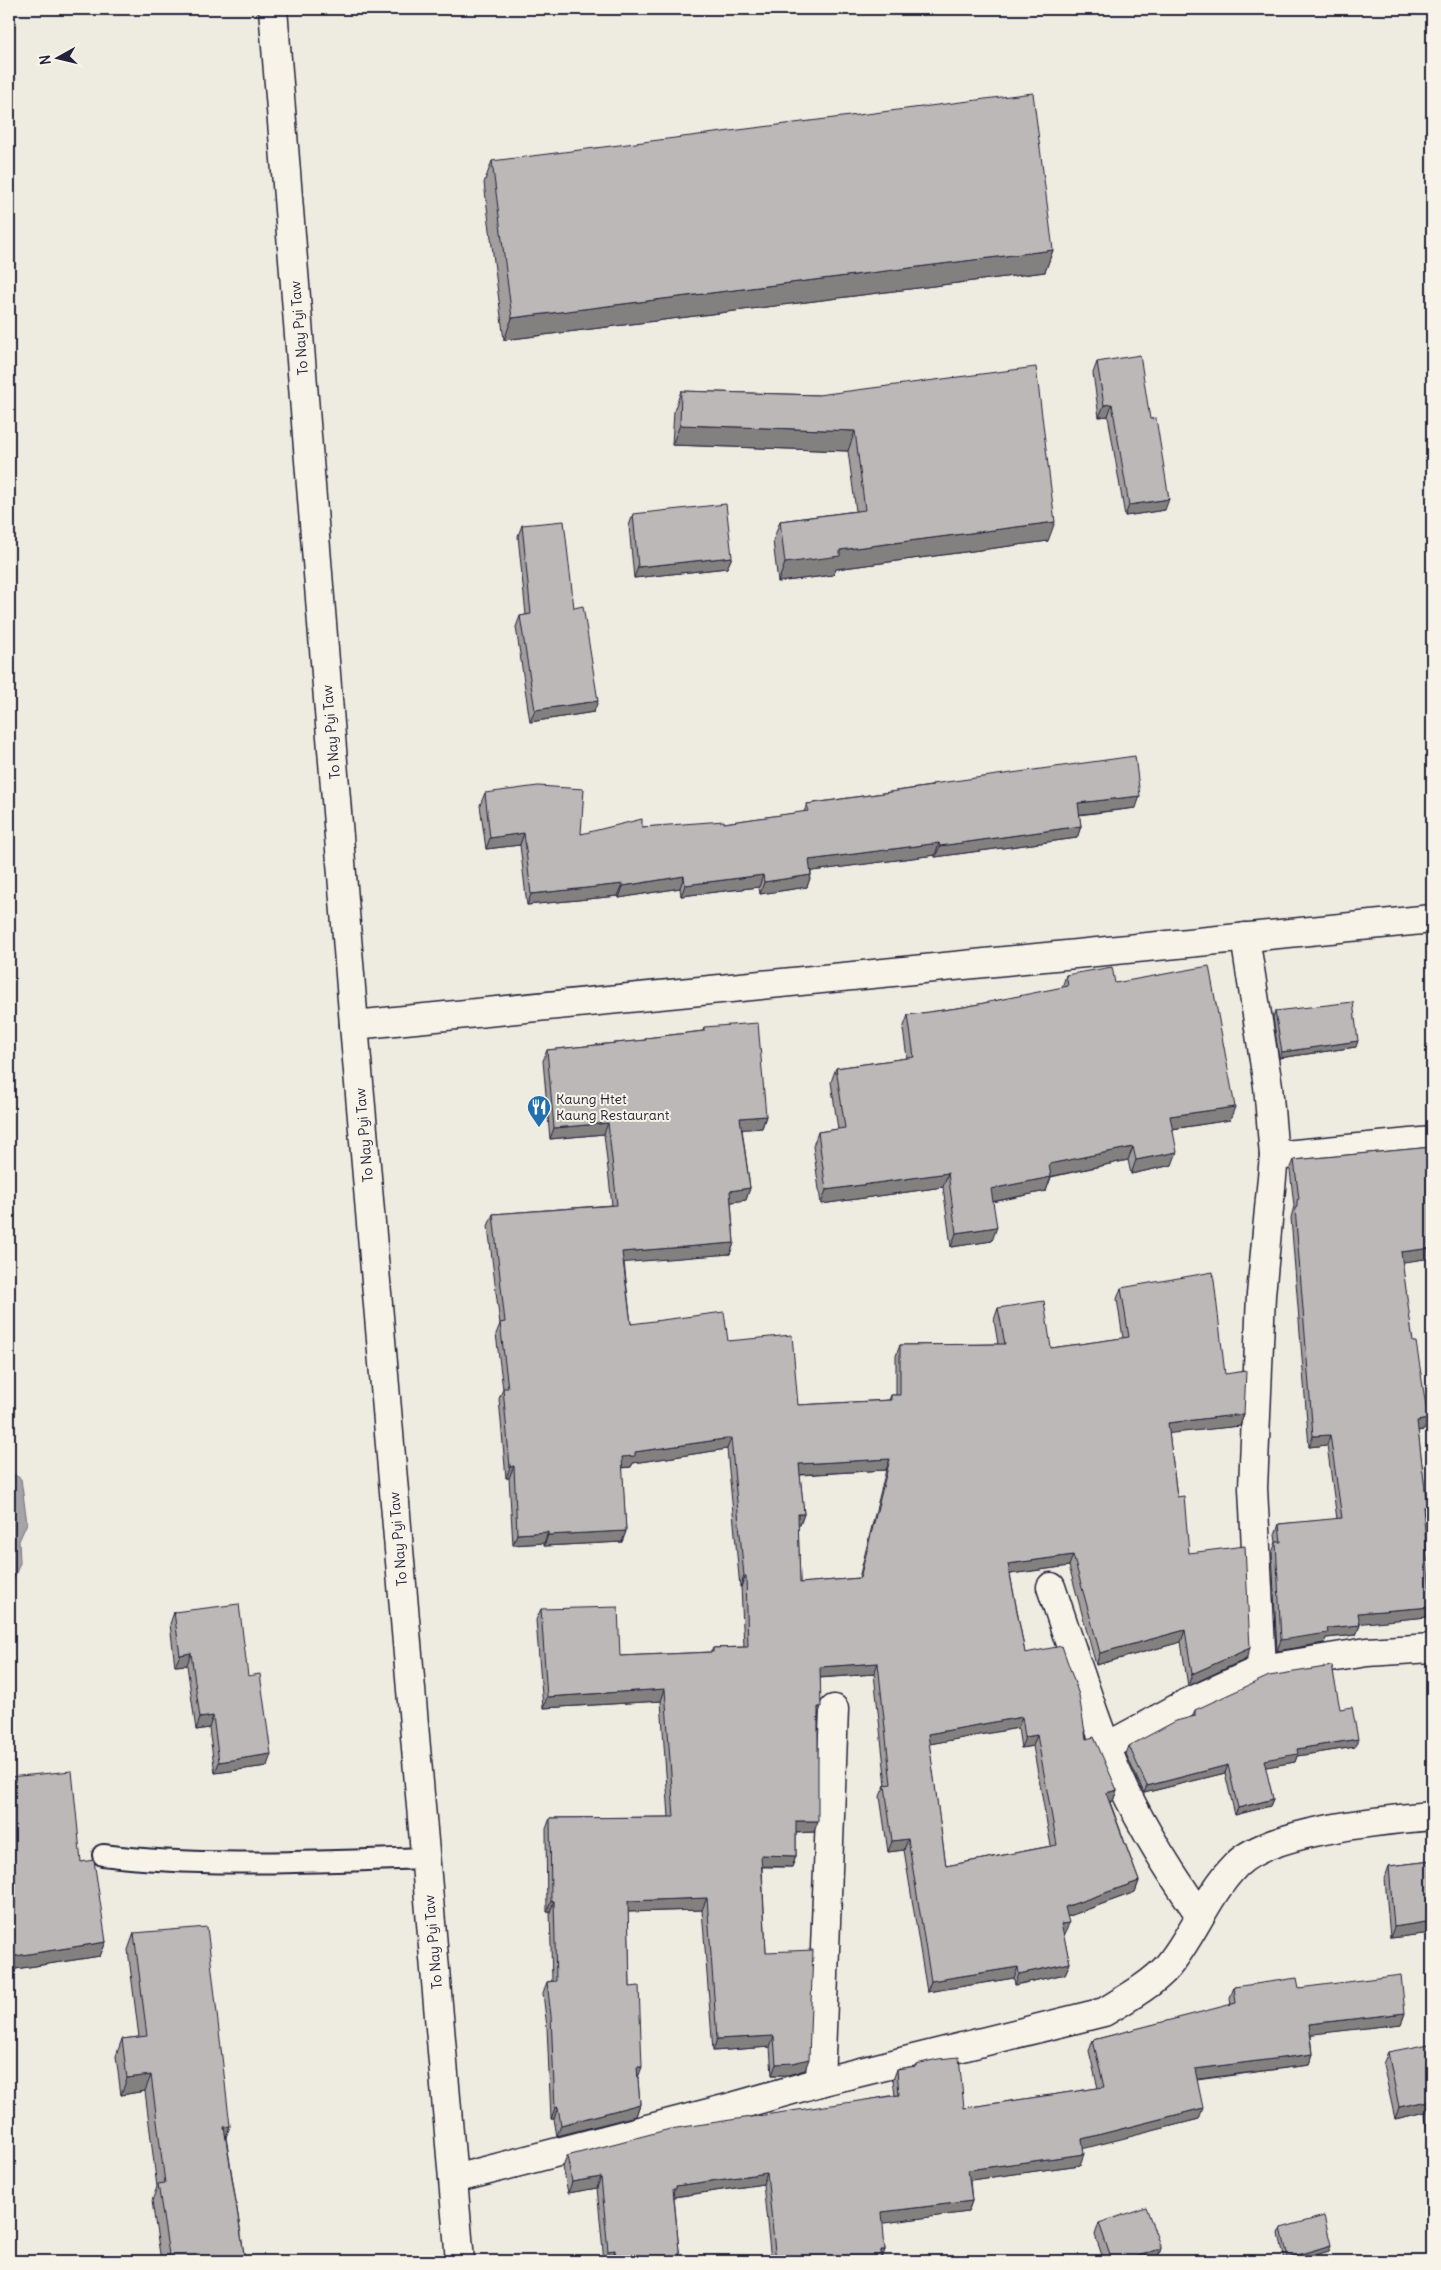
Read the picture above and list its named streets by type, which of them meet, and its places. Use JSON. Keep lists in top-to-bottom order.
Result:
{
  "streets": {
    "street": ["To Nay Pyi Taw"]
  },
  "places": {
    "restaurant": ["Kaung Htet Kaung Restaurant"]
  },
  "north": "left"
}
